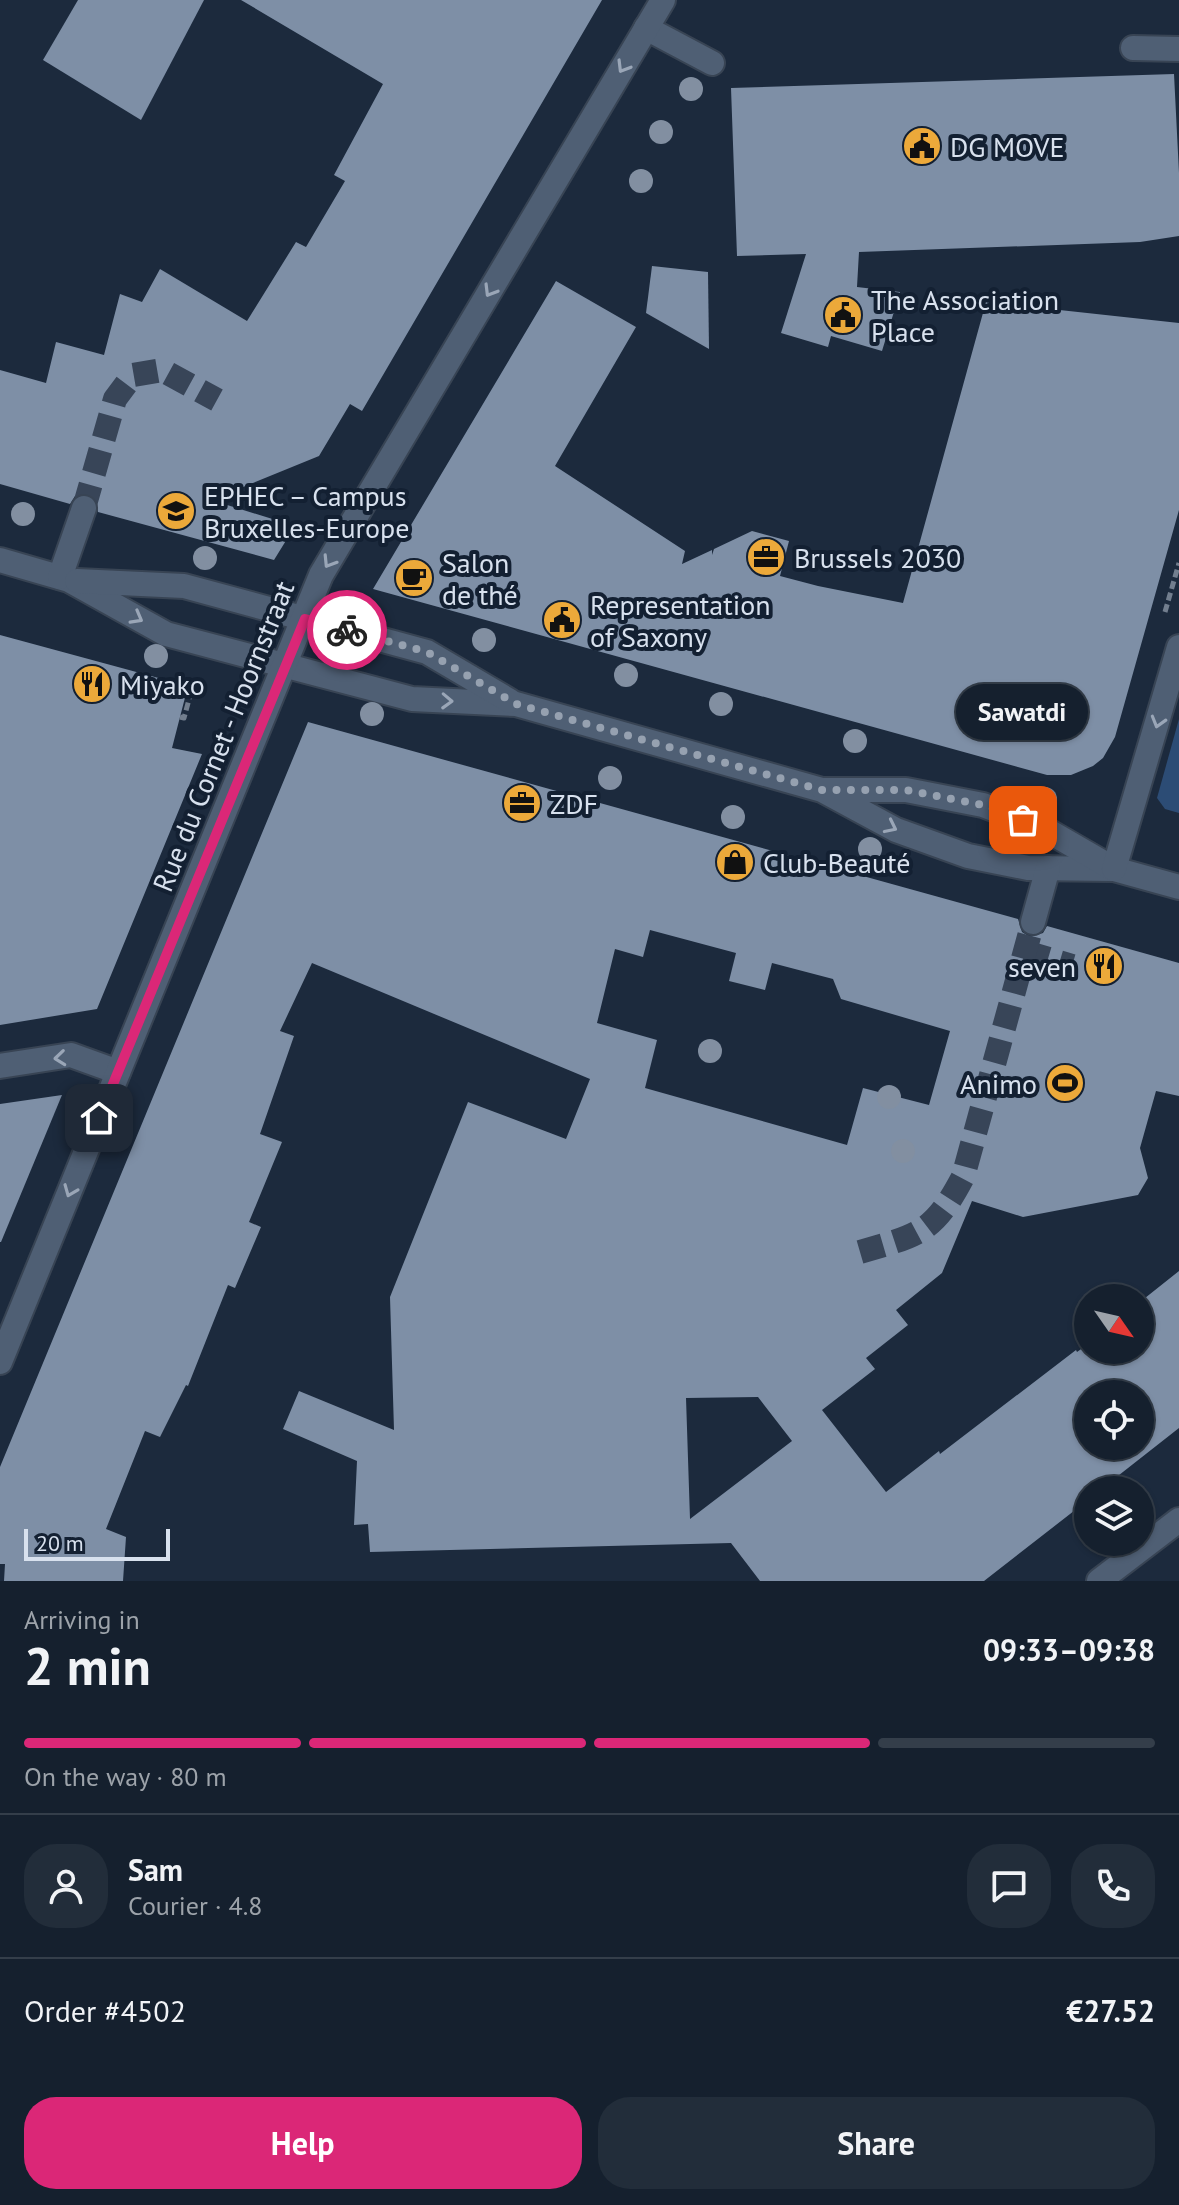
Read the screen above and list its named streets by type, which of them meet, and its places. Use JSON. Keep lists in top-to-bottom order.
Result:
{
  "streets": {
    "street": ["Rue du Cornet - Hoornstraat"]
  },
  "one_way": ["Rue du Cornet - Hoornstraat"],
  "places": {
    "public building": ["DG MOVE", "The Association Place", "Representation of Saxony"],
    "school or university": ["EPHEC – Campus Bruxelles-Europe"],
    "office": ["Brussels 2030", "ZDF"],
    "cafe": ["Salon de thé"],
    "restaurant": ["Miyako", "seven"],
    "other": ["Sawatdi"],
    "shop": ["Club-Beauté"],
    "sports": ["Animo"]
  },
  "scale_bar": "20 m",
  "north": "bottom right",
  "page": {
    "bubble": "Sawatdi",
    "scale": "20 m",
    "heading": ["2 min", "Arriving in", "09:33–09:38"],
    "panel": [
      "Sam",
      "Courier · 4.8",
      "Order #4502",
      "€27.52"
    ],
    "bar": "On the way · 80 m",
    "buttons": ["Help", "Share"]
  }
}
